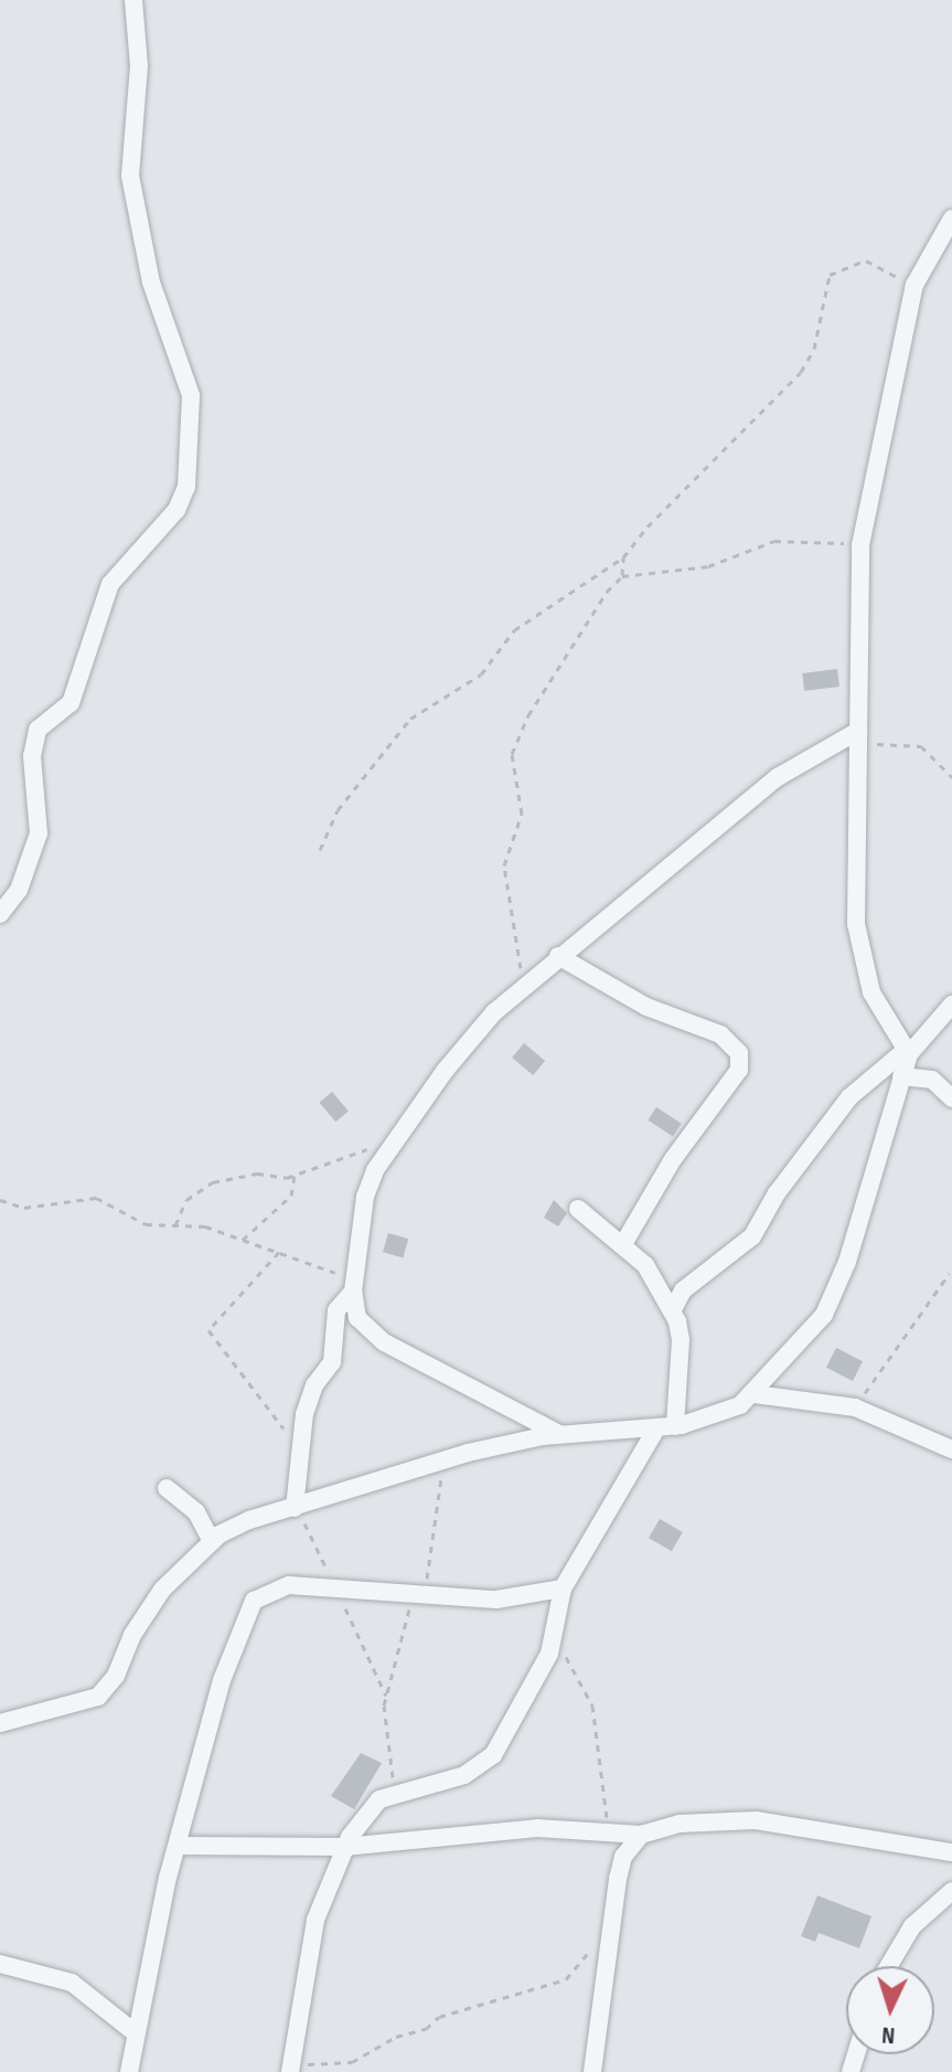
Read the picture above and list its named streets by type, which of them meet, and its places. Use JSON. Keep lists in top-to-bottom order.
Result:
{
  "north": "bottom"
}
